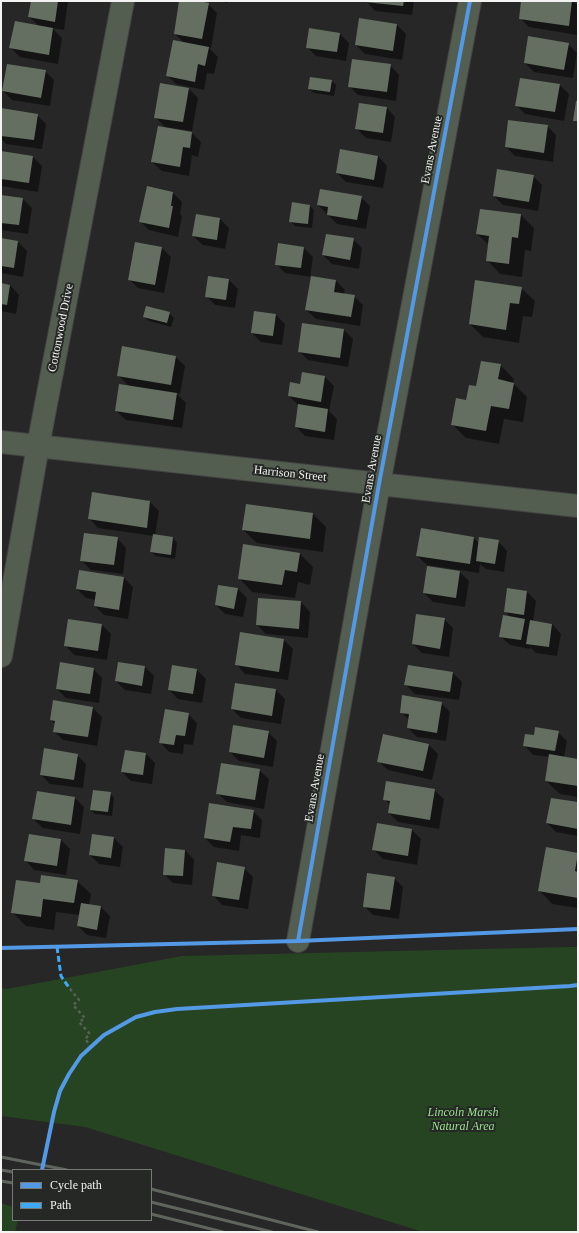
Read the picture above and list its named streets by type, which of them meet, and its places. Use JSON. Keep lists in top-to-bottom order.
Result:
{
  "streets": {
    "street": ["Evans Avenue", "Cottonwood Drive", "Harrison Street"]
  },
  "crossings": [
    ["Evans Avenue", "Harrison Street"],
    ["Cottonwood Drive", "Harrison Street"]
  ],
  "parks": ["Lincoln Marsh Natural Area"],
  "legend": ["Cycle path", "Path"]
}
